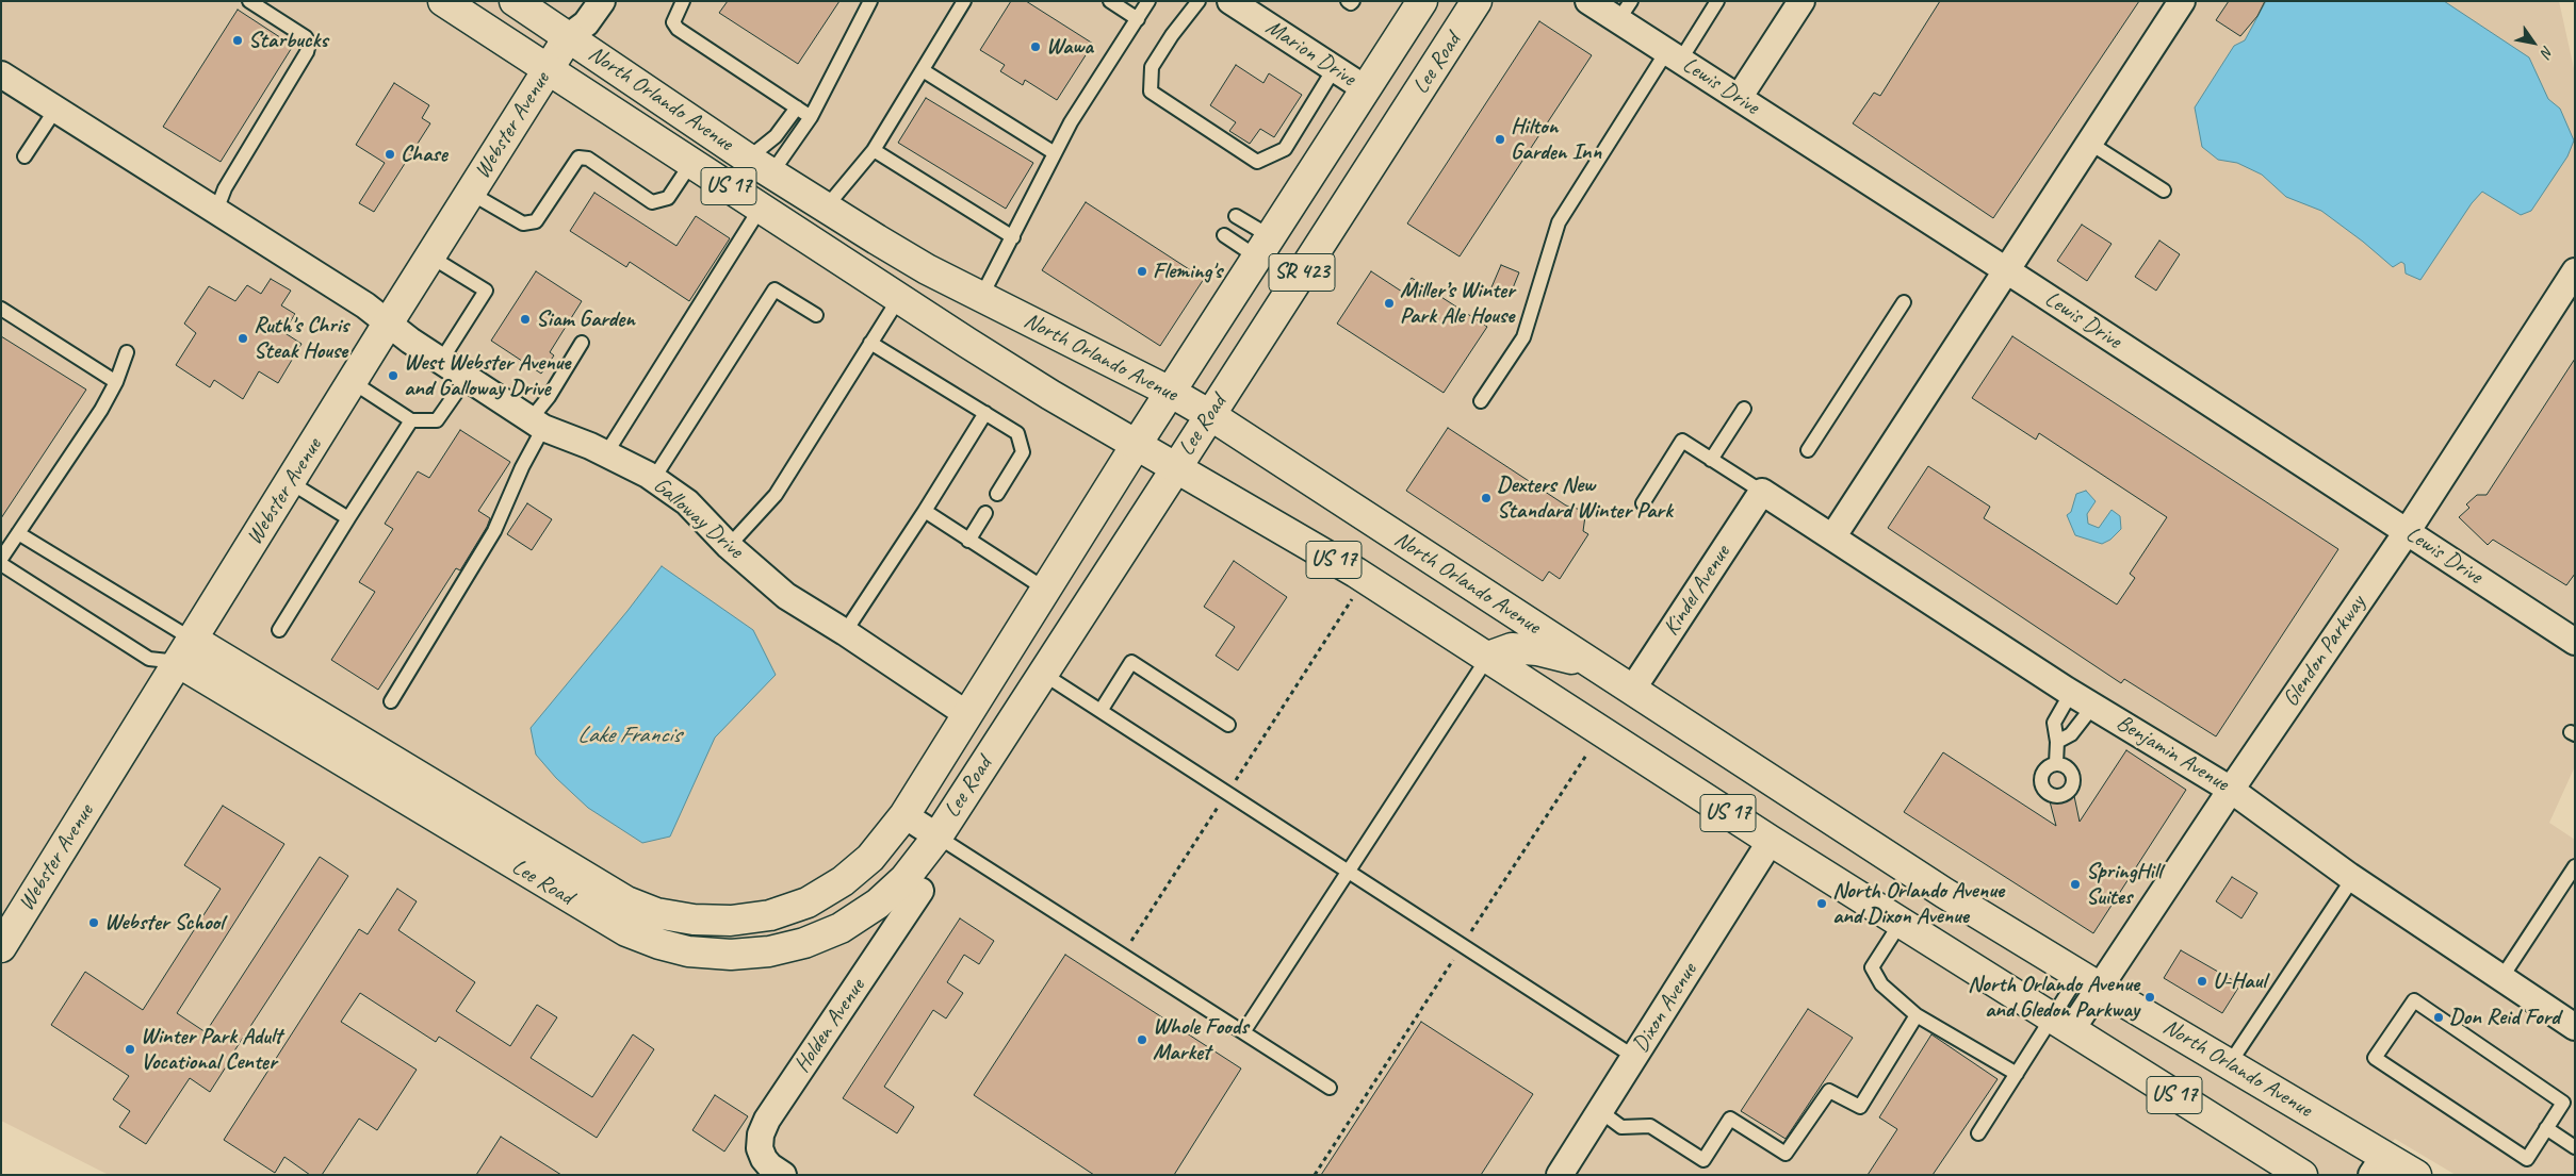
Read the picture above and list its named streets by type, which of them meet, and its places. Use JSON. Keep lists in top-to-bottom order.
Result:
{
  "streets": {
    "main road": [
      "Lee Road",
      "North Orlando Avenue",
      "Webster Avenue",
      "US 17",
      "SR 423"
    ],
    "street": [
      "Marion Drive",
      "Lewis Drive",
      "Galloway Drive",
      "Kindel Avenue",
      "Glendon Parkway",
      "Benjamin Avenue",
      "Dixon Avenue",
      "Holden Avenue"
    ]
  },
  "crossings": [
    ["Marion Drive", "Lee Road"],
    ["Lee Road", "North Orlando Avenue"],
    ["Lee Road", "Webster Avenue"],
    ["Lee Road", "Galloway Drive"],
    ["Lewis Drive", "Glendon Parkway"],
    ["North Orlando Avenue", "Webster Avenue"],
    ["North Orlando Avenue", "Kindel Avenue"],
    ["North Orlando Avenue", "Glendon Parkway"],
    ["North Orlando Avenue", "Dixon Avenue"],
    ["Webster Avenue", "Galloway Drive"],
    ["Kindel Avenue", "Benjamin Avenue"],
    ["Glendon Parkway", "Benjamin Avenue"]
  ],
  "water": ["Lake Francis"],
  "places": [
    "Starbucks",
    "Wawa",
    "Hilton Garden Inn",
    "Chase",
    "Fleming's",
    "Miller’s Winter Park Ale House",
    "Siam Garden",
    "Ruth's Chris Steak House",
    "West Webster Avenue and Galloway Drive",
    "Dexters New Standard Winter Park",
    "SpringHill Suites",
    "North Orlando Avenue and Dixon Avenue",
    "Webster School",
    "U-Haul",
    "North Orlando Avenue and Gledon Parkway",
    "Don Reid Ford",
    "Whole Foods Market",
    "Winter Park Adult Vocational Center"
  ],
  "north": "bottom right"
}
